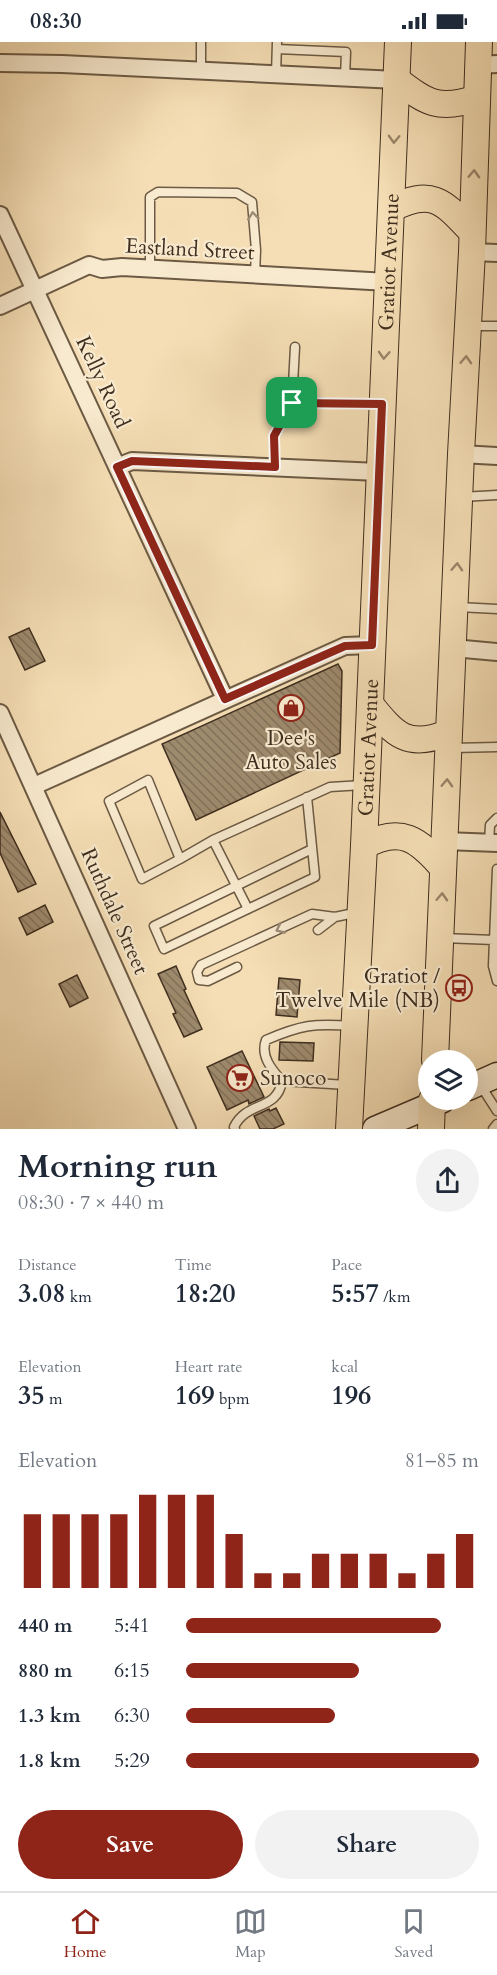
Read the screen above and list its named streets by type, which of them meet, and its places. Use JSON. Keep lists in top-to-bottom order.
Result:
{
  "streets": {
    "main road": ["Gratiot Avenue"],
    "street": ["Eastland Street", "Kelly Road", "Ruthdale Street"]
  },
  "crossings": [
    ["Eastland Street", "Gratiot Avenue"],
    ["Eastland Street", "Kelly Road"]
  ],
  "places": {
    "shop": ["Dee's Auto Sales"],
    "bus stop": ["Gratiot / Twelve Mile (NB)"],
    "supermarket": ["Sunoco"]
  },
  "page": {
    "status": "08:30",
    "heading": ["Morning run", "08:30 · 7 × 440 m"],
    "stats": [
      ["Distance", "3.08 km"],
      ["Time", "18:20"],
      ["Pace", "5:57 /km"],
      ["Elevation", "35 m"],
      ["Heart rate", "169 bpm"],
      ["kcal", "196"]
    ],
    "chart": ["Elevation", "81–85 m"],
    "list": [
      {
        "name": "440 m",
        "note": "5:41"
      },
      {
        "name": "880 m",
        "note": "6:15"
      },
      {
        "name": "1.3 km",
        "note": "6:30"
      },
      {
        "name": "1.8 km",
        "note": "5:29"
      }
    ],
    "buttons": ["Save", "Share"],
    "tabs": ["Home", "Map", "Saved"]
  }
}
